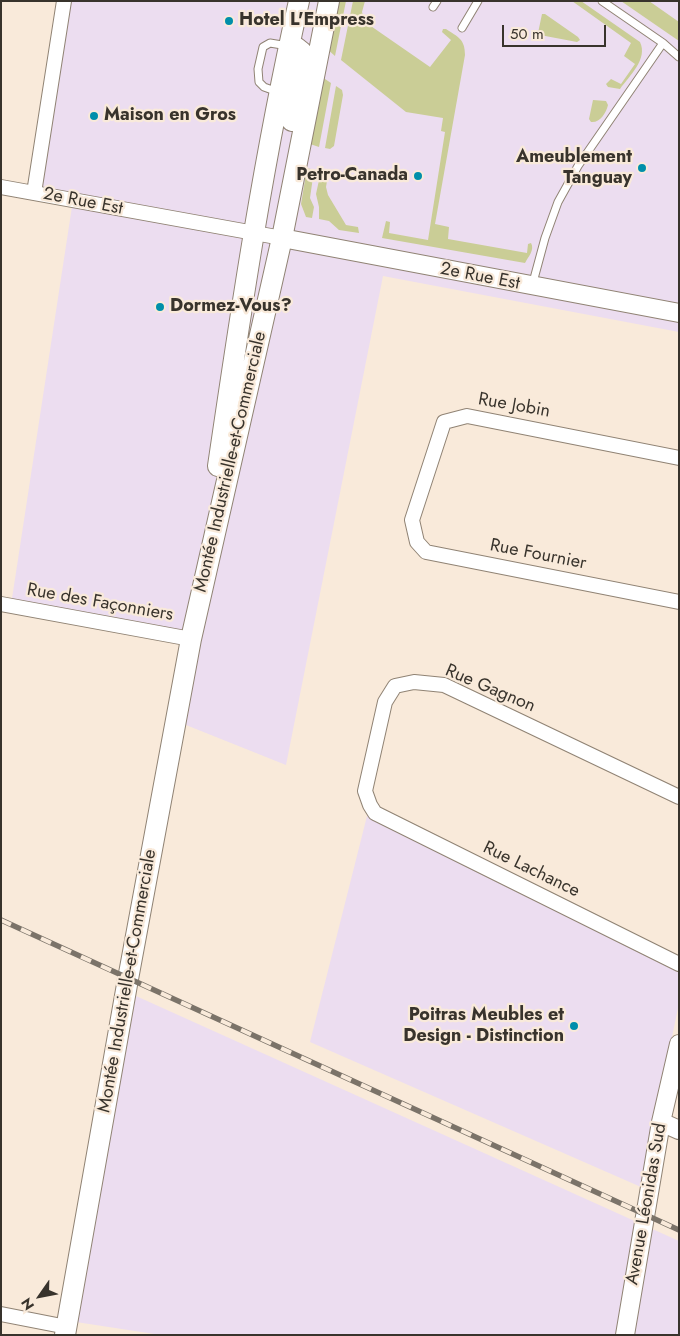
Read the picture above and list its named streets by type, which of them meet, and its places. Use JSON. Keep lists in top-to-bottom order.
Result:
{
  "streets": {
    "main road": ["Montée Industrielle-et-Commerciale"],
    "street": [
      "2e Rue Est",
      "Rue Jobin",
      "Rue Fournier",
      "Rue des Façonniers",
      "Rue Gagnon",
      "Rue Lachance",
      "Avenue Léonidas Sud"
    ]
  },
  "crossings": [
    ["2e Rue Est", "Montée Industrielle-et-Commerciale"],
    ["Rue Jobin", "Rue Fournier"],
    ["Montée Industrielle-et-Commerciale", "Rue des Façonniers"],
    ["Rue Gagnon", "Rue Lachance"]
  ],
  "places": [
    "Hotel L'Empress",
    "Maison en Gros",
    "Ameublement Tanguay",
    "Petro-Canada",
    "Dormez-Vous?",
    "Poitras Meubles et Design - Distinction"
  ],
  "scale_bar": "50 m",
  "north": "bottom left"
}
